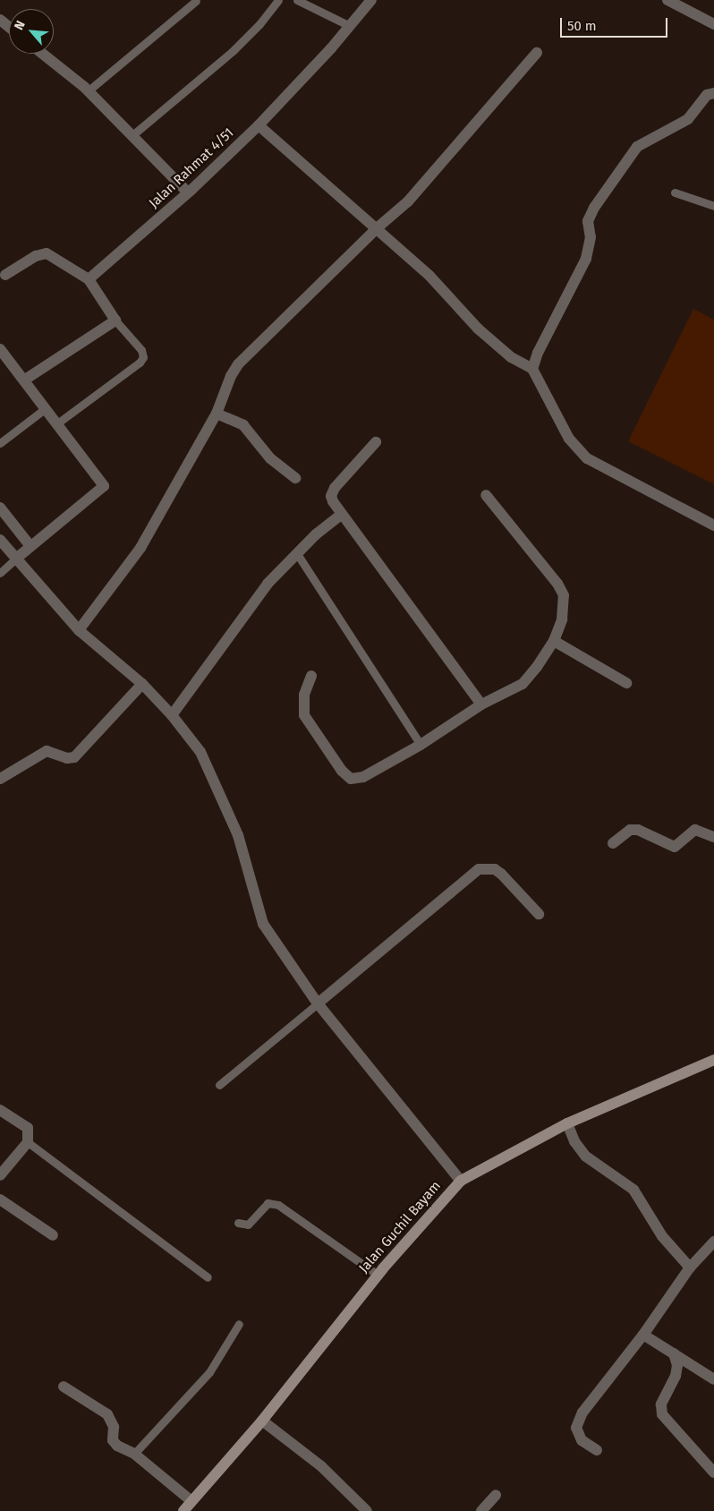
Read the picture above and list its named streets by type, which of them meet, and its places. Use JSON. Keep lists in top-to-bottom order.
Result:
{
  "streets": {
    "main road": ["Jalan Guchil Bayam"],
    "street": ["Jalan Rahmat 4/51"]
  },
  "scale_bar": "50 m",
  "north": "top left"
}
